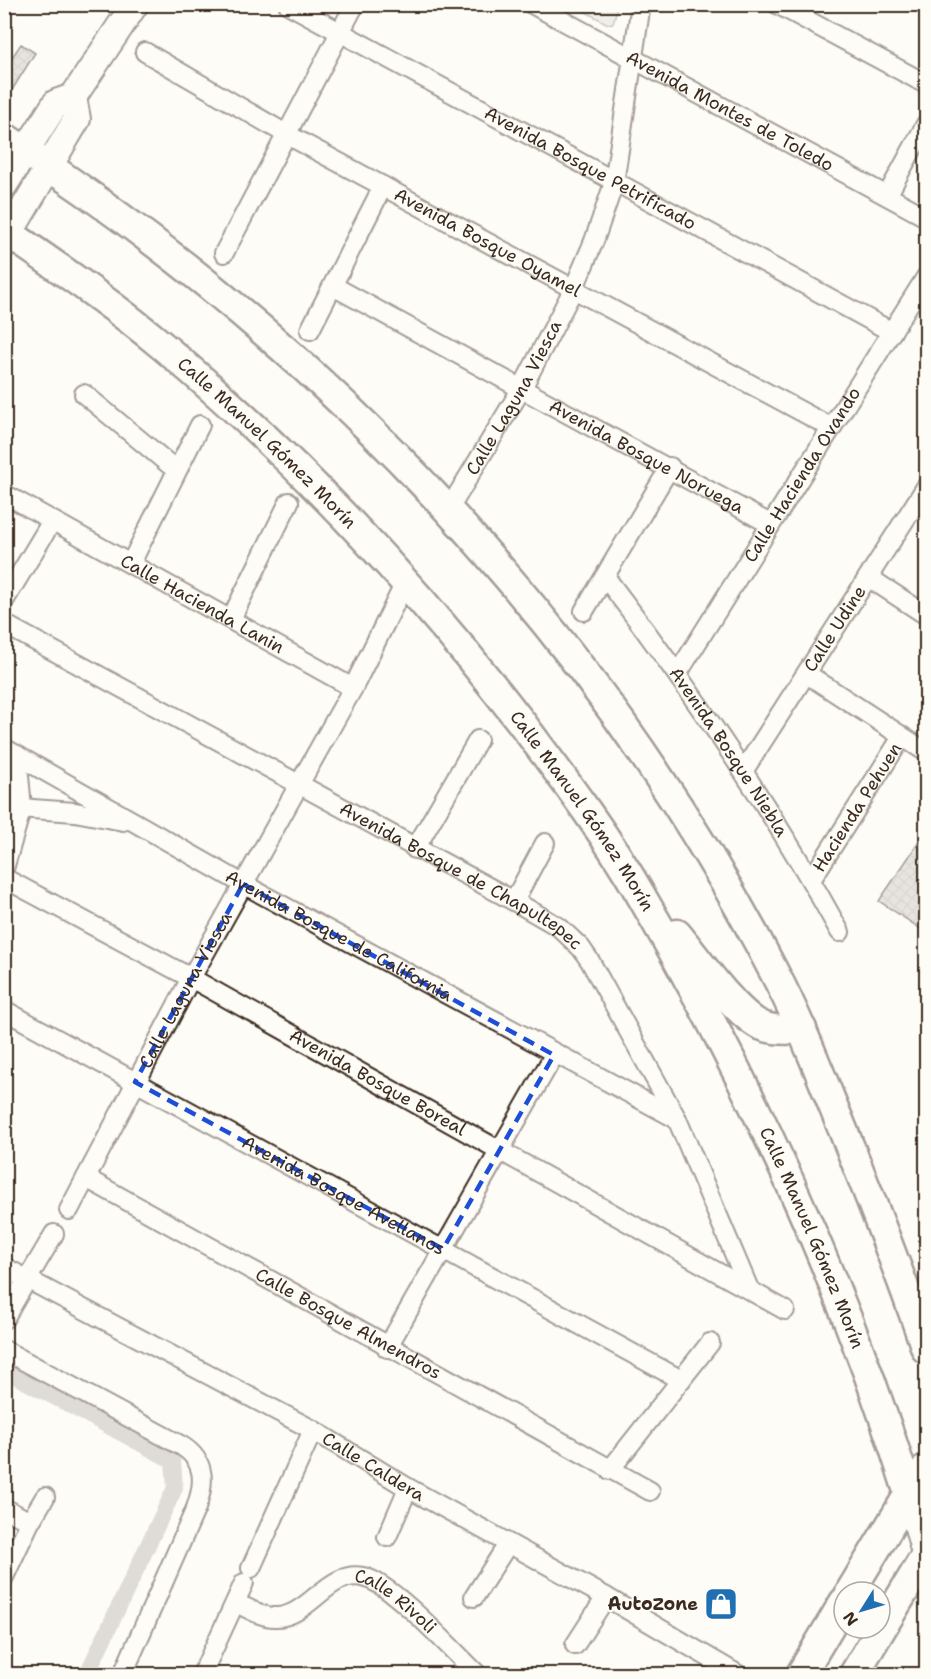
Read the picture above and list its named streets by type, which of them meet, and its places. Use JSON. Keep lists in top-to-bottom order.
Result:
{
  "streets": {
    "main road": ["Calle Manuel Gómez Morín"],
    "street": [
      "Avenida Montes de Toledo",
      "Avenida Bosque Petrificado",
      "Avenida Bosque Oyamel",
      "Calle Laguna Viesca",
      "Avenida Bosque Noruega",
      "Calle Hacienda Ovando",
      "Calle Hacienda Lanin",
      "Calle Udine",
      "Avenida Bosque Niebla",
      "Hacienda Pehuen",
      "Avenida Bosque de Chapultepec",
      "Avenida Bosque de California",
      "Avenida Bosque Boreal",
      "Avenida Bosque Avellanos",
      "Calle Bosque Almendros",
      "Calle Caldera",
      "Calle Rivoli"
    ]
  },
  "crossings": [
    ["Avenida Montes de Toledo", "Calle Laguna Viesca"],
    ["Avenida Bosque Petrificado", "Calle Laguna Viesca"],
    ["Avenida Bosque Petrificado", "Calle Hacienda Ovando"],
    ["Avenida Bosque Oyamel", "Calle Laguna Viesca"],
    ["Avenida Bosque Oyamel", "Calle Hacienda Ovando"],
    ["Calle Laguna Viesca", "Calle Manuel Gómez Morín"],
    ["Calle Laguna Viesca", "Avenida Bosque Noruega"],
    ["Calle Laguna Viesca", "Calle Hacienda Lanin"],
    ["Calle Laguna Viesca", "Avenida Bosque de Chapultepec"],
    ["Calle Laguna Viesca", "Avenida Bosque de California"],
    ["Calle Laguna Viesca", "Avenida Bosque Boreal"],
    ["Calle Laguna Viesca", "Avenida Bosque Avellanos"],
    ["Calle Laguna Viesca", "Calle Bosque Almendros"],
    ["Avenida Bosque Noruega", "Calle Hacienda Ovando"],
    ["Calle Hacienda Ovando", "Avenida Bosque Niebla"],
    ["Calle Udine", "Avenida Bosque Niebla"],
    ["Avenida Bosque Niebla", "Hacienda Pehuen"],
    ["Avenida Bosque de Chapultepec", "Avenida Bosque de California"],
    ["Avenida Bosque de Chapultepec", "Avenida Bosque Boreal"]
  ],
  "places": {
    "shop": ["AutoZone"]
  },
  "north": "bottom left"
}
